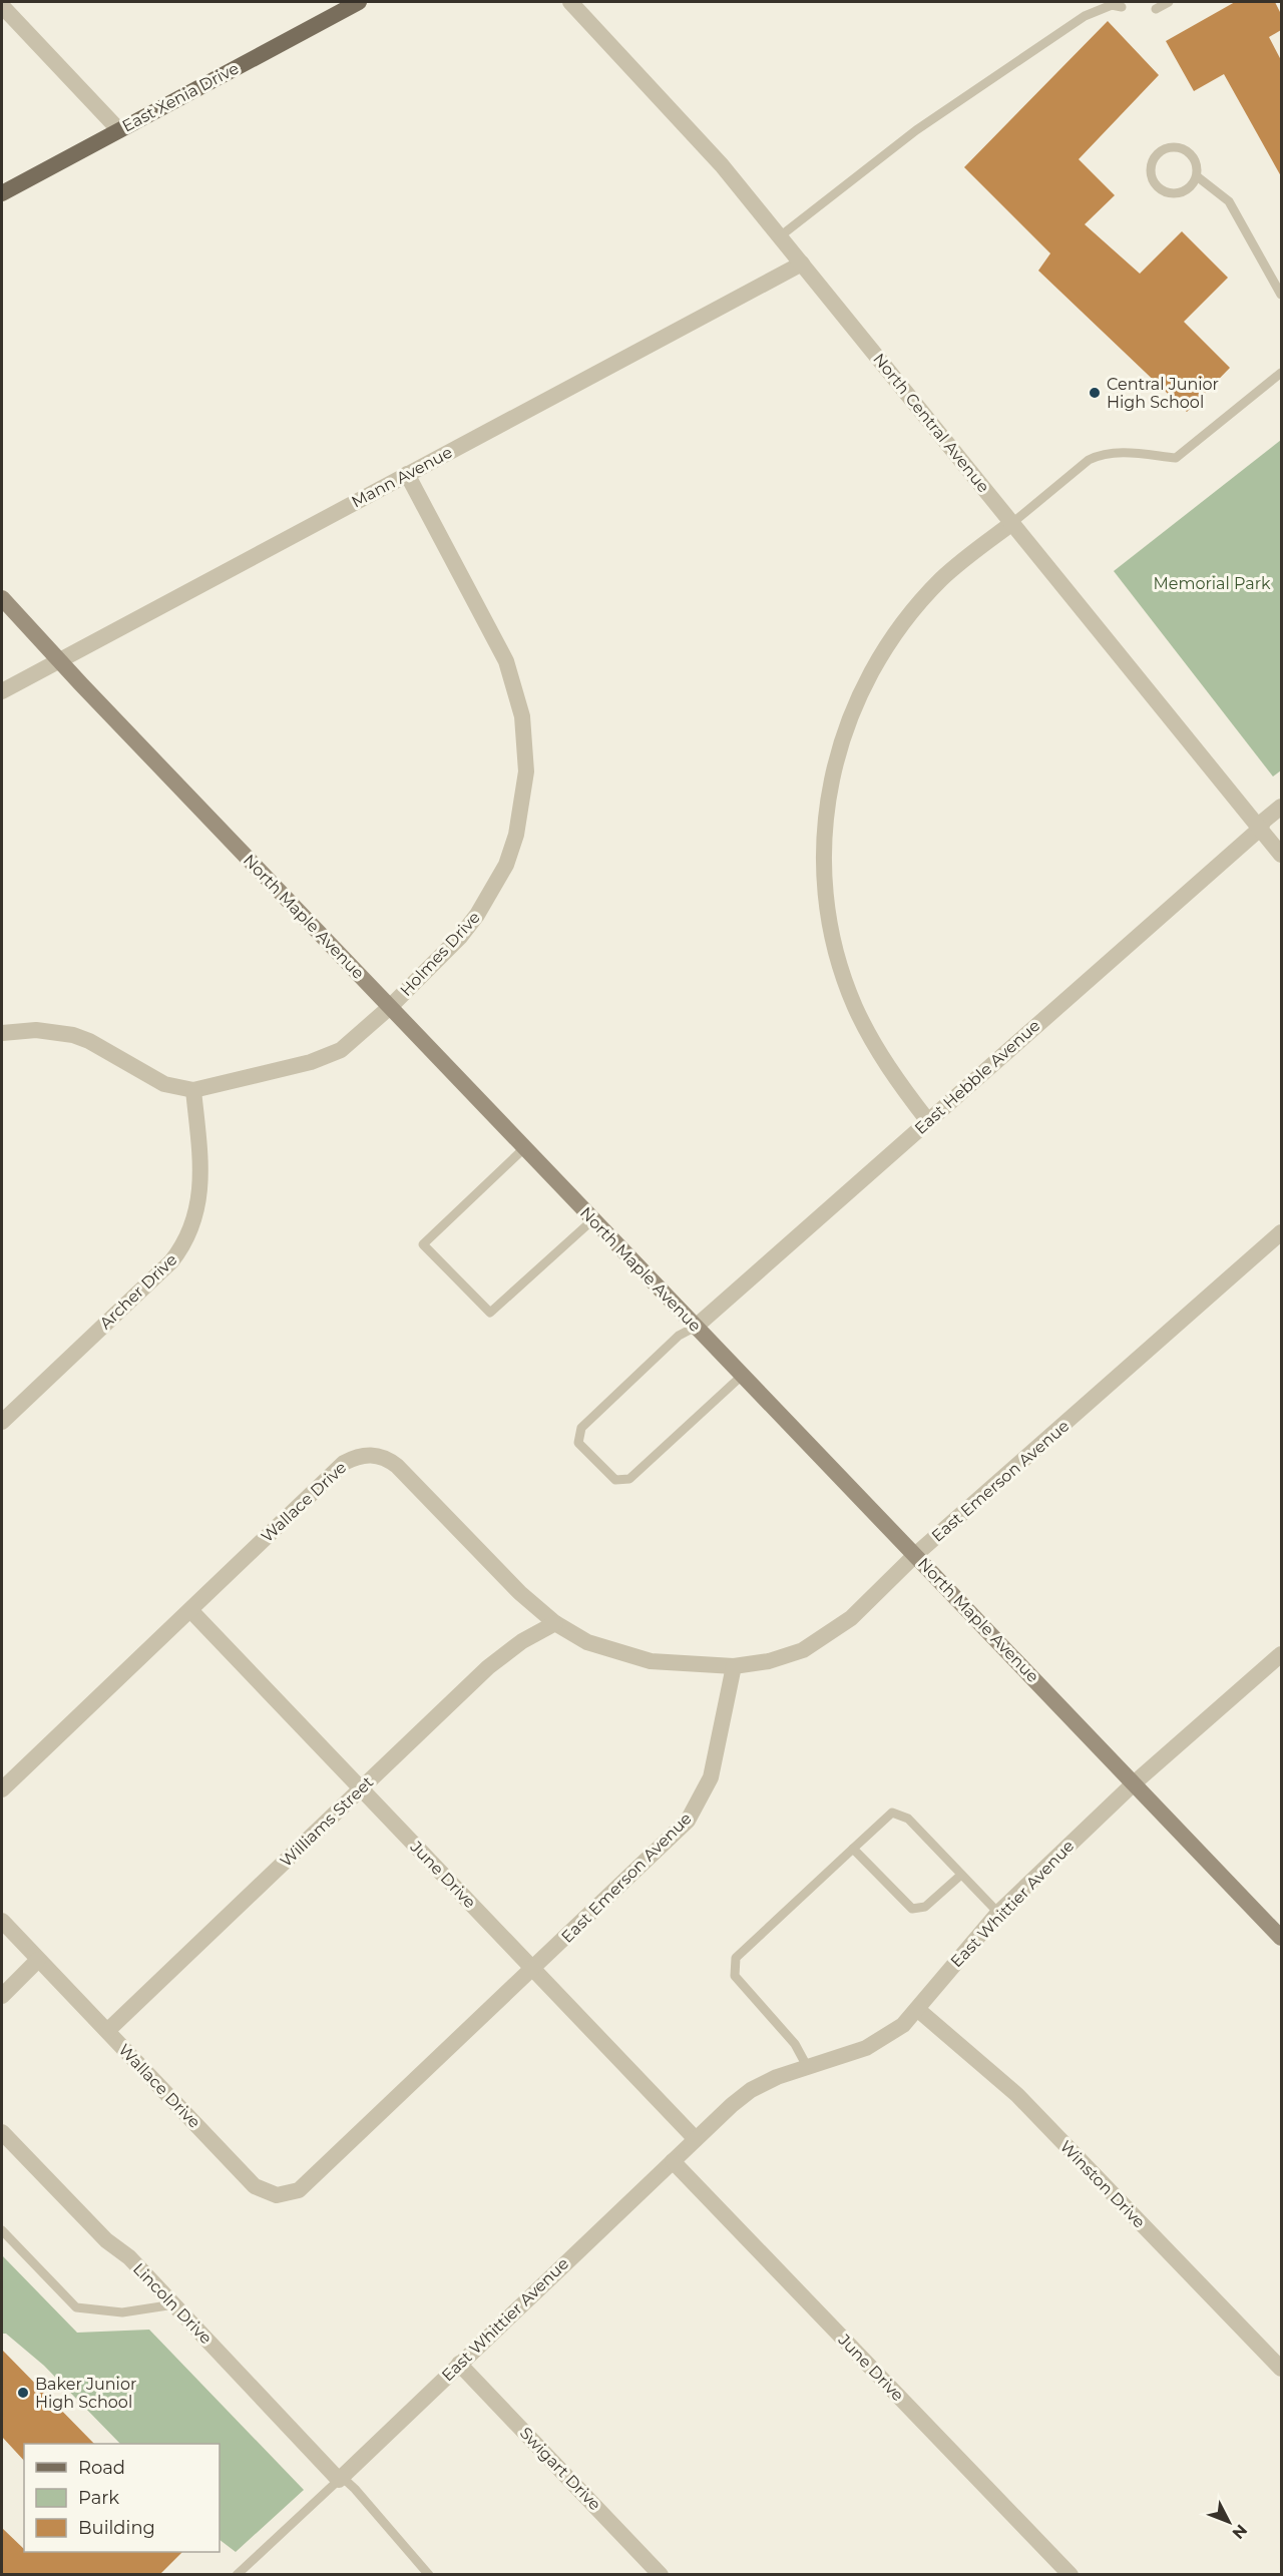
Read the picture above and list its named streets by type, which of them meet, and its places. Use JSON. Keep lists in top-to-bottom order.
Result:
{
  "streets": {
    "main road": ["East Xenia Drive", "North Maple Avenue"],
    "street": [
      "North Central Avenue",
      "Mann Avenue",
      "Holmes Drive",
      "East Hebble Avenue",
      "Archer Drive",
      "East Emerson Avenue",
      "Wallace Drive",
      "Williams Street",
      "June Drive",
      "East Whittier Avenue",
      "Winston Drive",
      "Lincoln Drive",
      "Swigart Drive"
    ]
  },
  "crossings": [
    ["North Central Avenue", "Mann Avenue"],
    ["North Central Avenue", "East Hebble Avenue"],
    ["Mann Avenue", "North Maple Avenue"],
    ["Mann Avenue", "Holmes Drive"],
    ["North Maple Avenue", "Holmes Drive"],
    ["North Maple Avenue", "East Hebble Avenue"],
    ["North Maple Avenue", "East Emerson Avenue"],
    ["North Maple Avenue", "East Whittier Avenue"],
    ["Holmes Drive", "Archer Drive"],
    ["East Emerson Avenue", "Wallace Drive"],
    ["East Emerson Avenue", "June Drive"],
    ["Wallace Drive", "Williams Street"],
    ["Wallace Drive", "June Drive"],
    ["Williams Street", "June Drive"],
    ["June Drive", "East Whittier Avenue"],
    ["East Whittier Avenue", "Winston Drive"],
    ["East Whittier Avenue", "Lincoln Drive"],
    ["East Whittier Avenue", "Swigart Drive"]
  ],
  "parks": ["Memorial Park"],
  "places": ["Central Junior High School", "Baker Junior High School"],
  "legend": ["Road", "Park", "Building"],
  "north": "bottom right"
}
